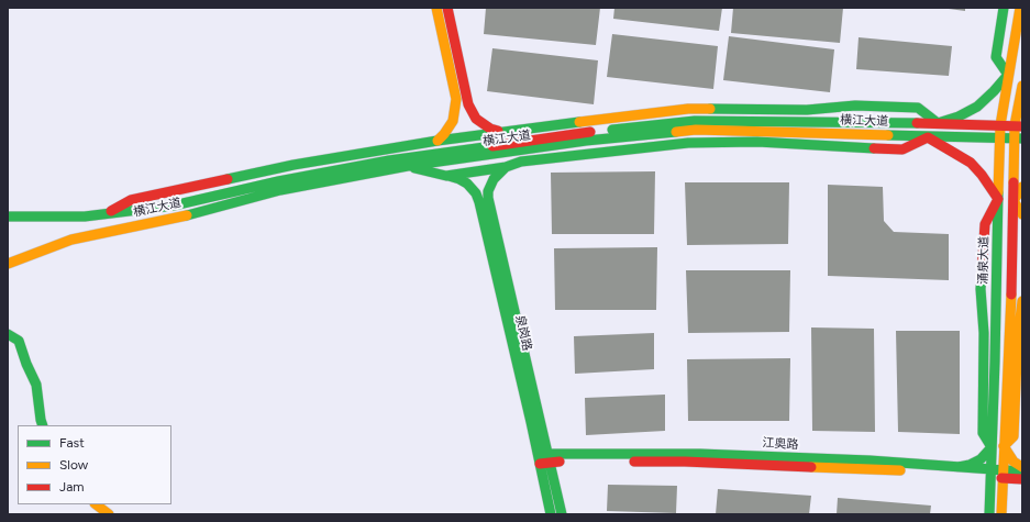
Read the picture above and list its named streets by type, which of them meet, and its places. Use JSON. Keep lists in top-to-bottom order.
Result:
{
  "streets": {
    "street": [
      "横江大道",
      "涌泉大道",
      "泉岗路",
      "江奥路"
    ]
  },
  "crossings": [
    ["横江大道", "涌泉大道"],
    ["横江大道", "泉岗路"],
    ["涌泉大道", "江奥路"],
    ["泉岗路", "江奥路"]
  ],
  "legend": ["Fast", "Slow", "Jam"]
}
